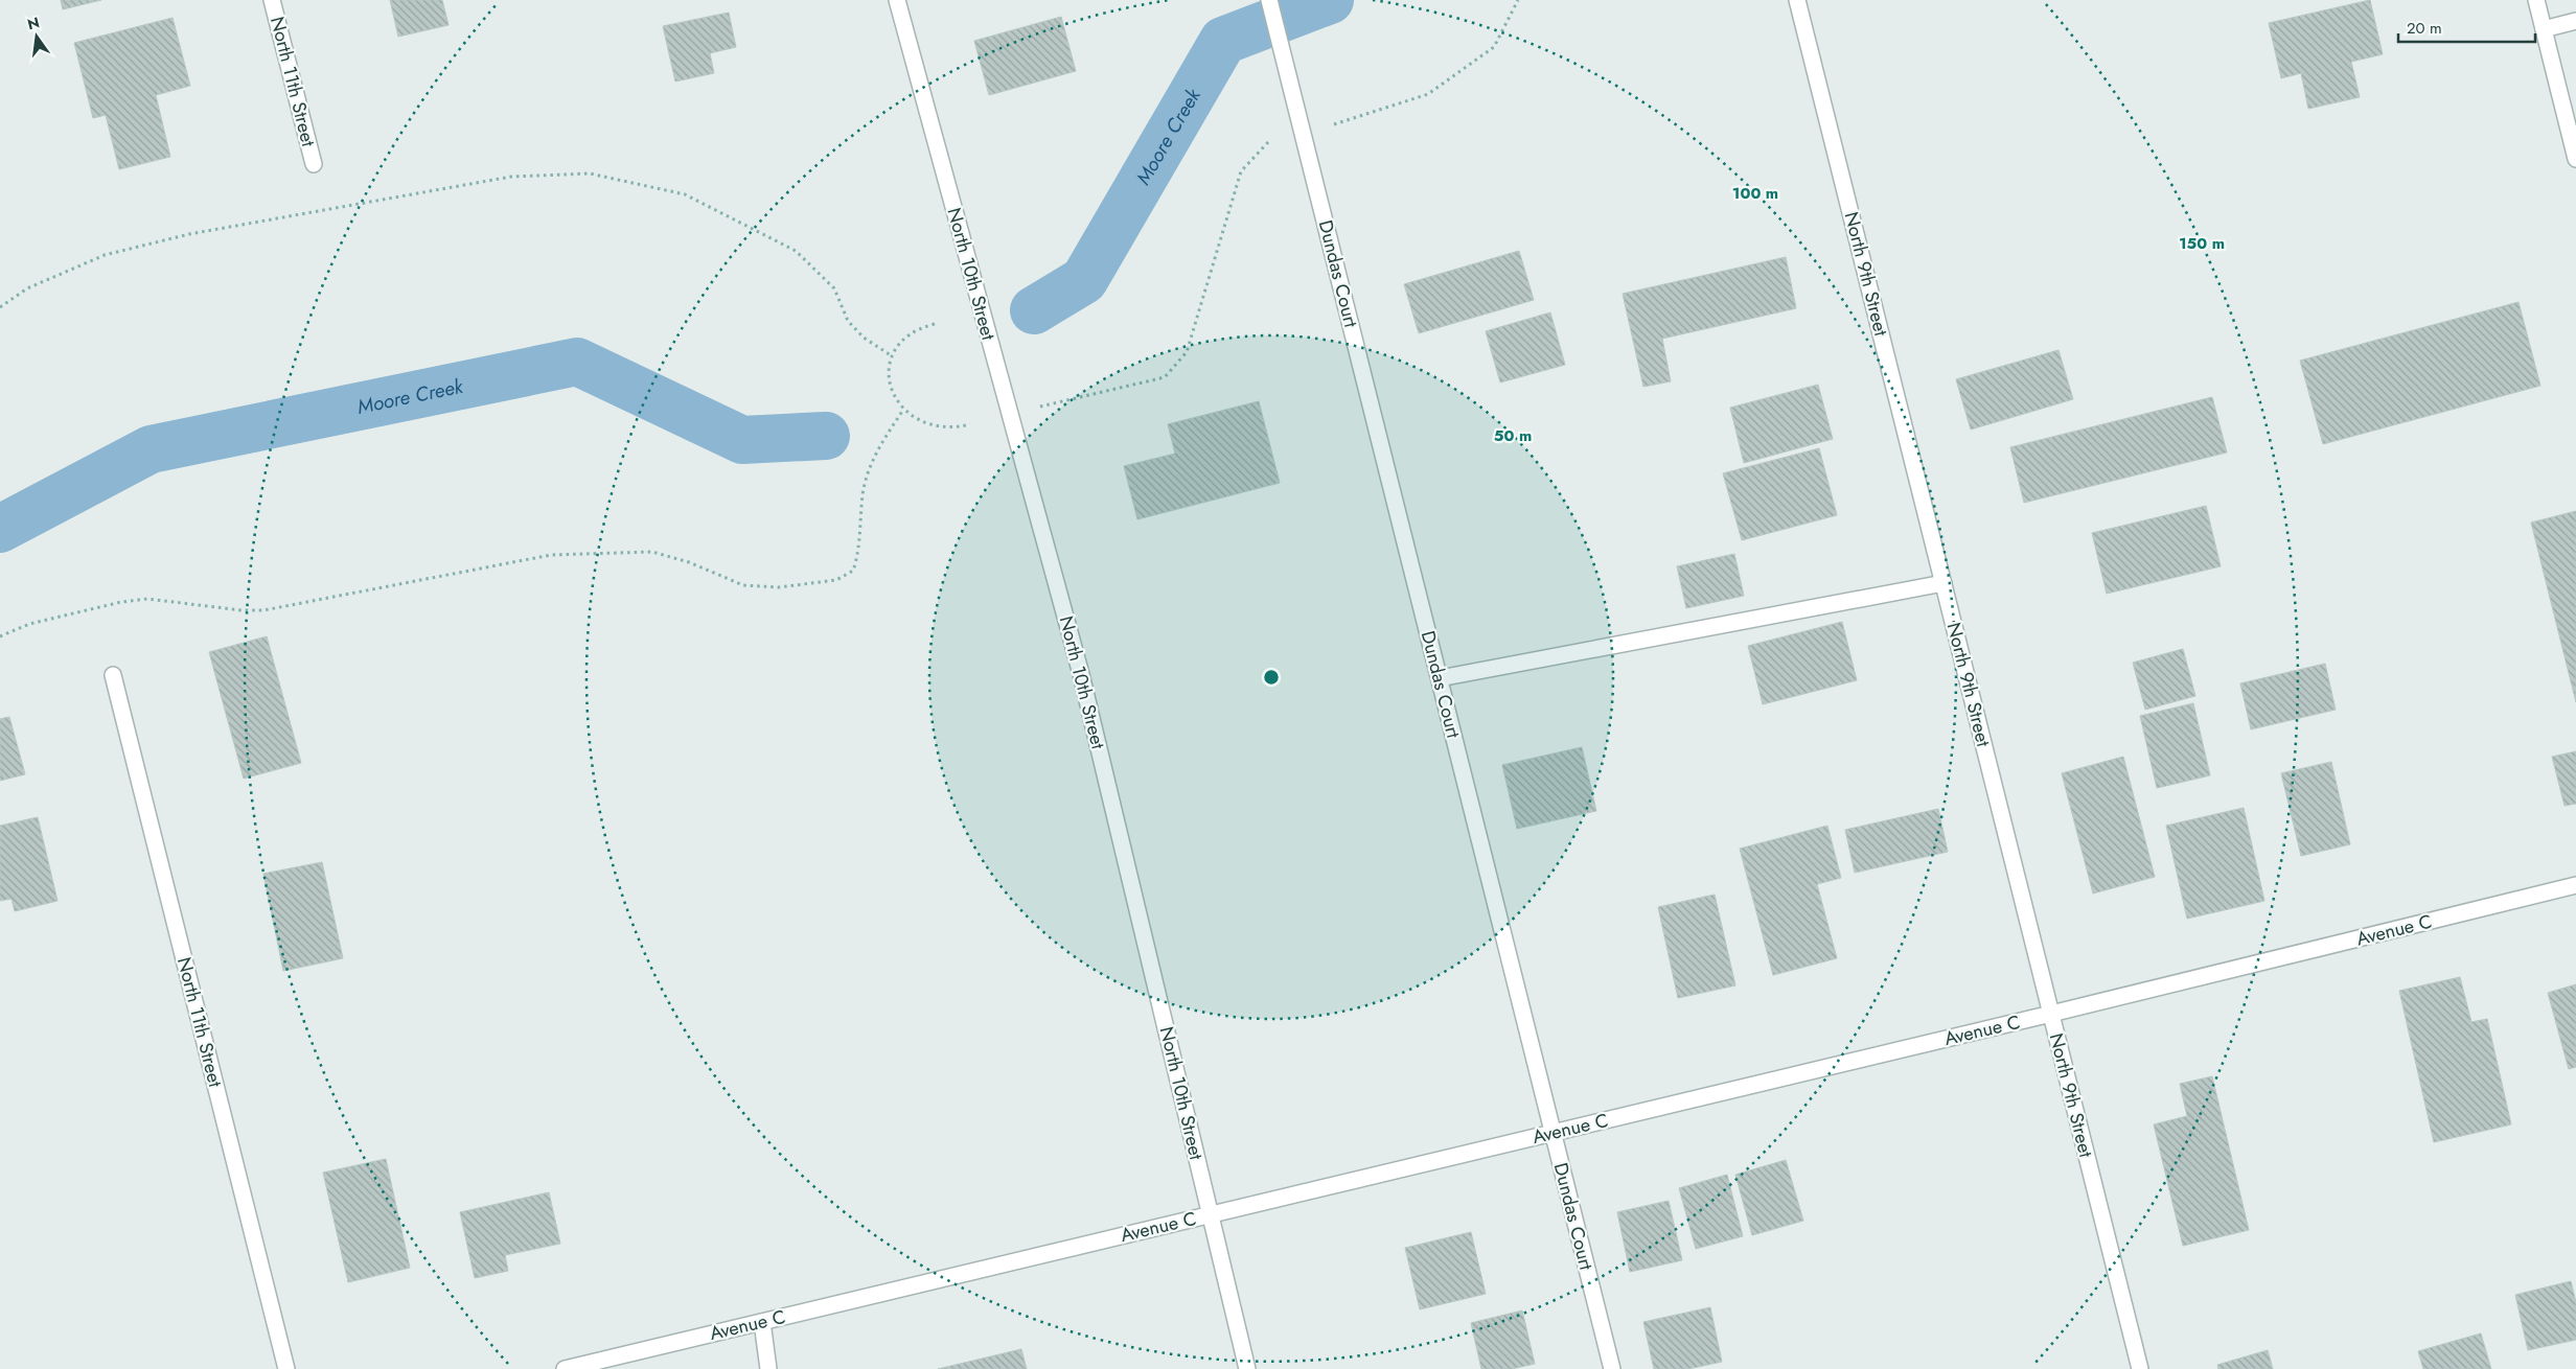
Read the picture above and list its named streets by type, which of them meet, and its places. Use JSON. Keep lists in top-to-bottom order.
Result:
{
  "streets": {
    "street": [
      "North 11th Street",
      "North 10th Street",
      "Dundas Court",
      "North 9th Street",
      "Avenue C"
    ]
  },
  "crossings": [
    ["North 10th Street", "Avenue C"],
    ["Dundas Court", "Avenue C"],
    ["North 9th Street", "Avenue C"]
  ],
  "water": ["Moore Creek"],
  "scale_bar": "20 m",
  "north": "top",
  "rings": ["100 m", "150 m", "50 m"]
}
